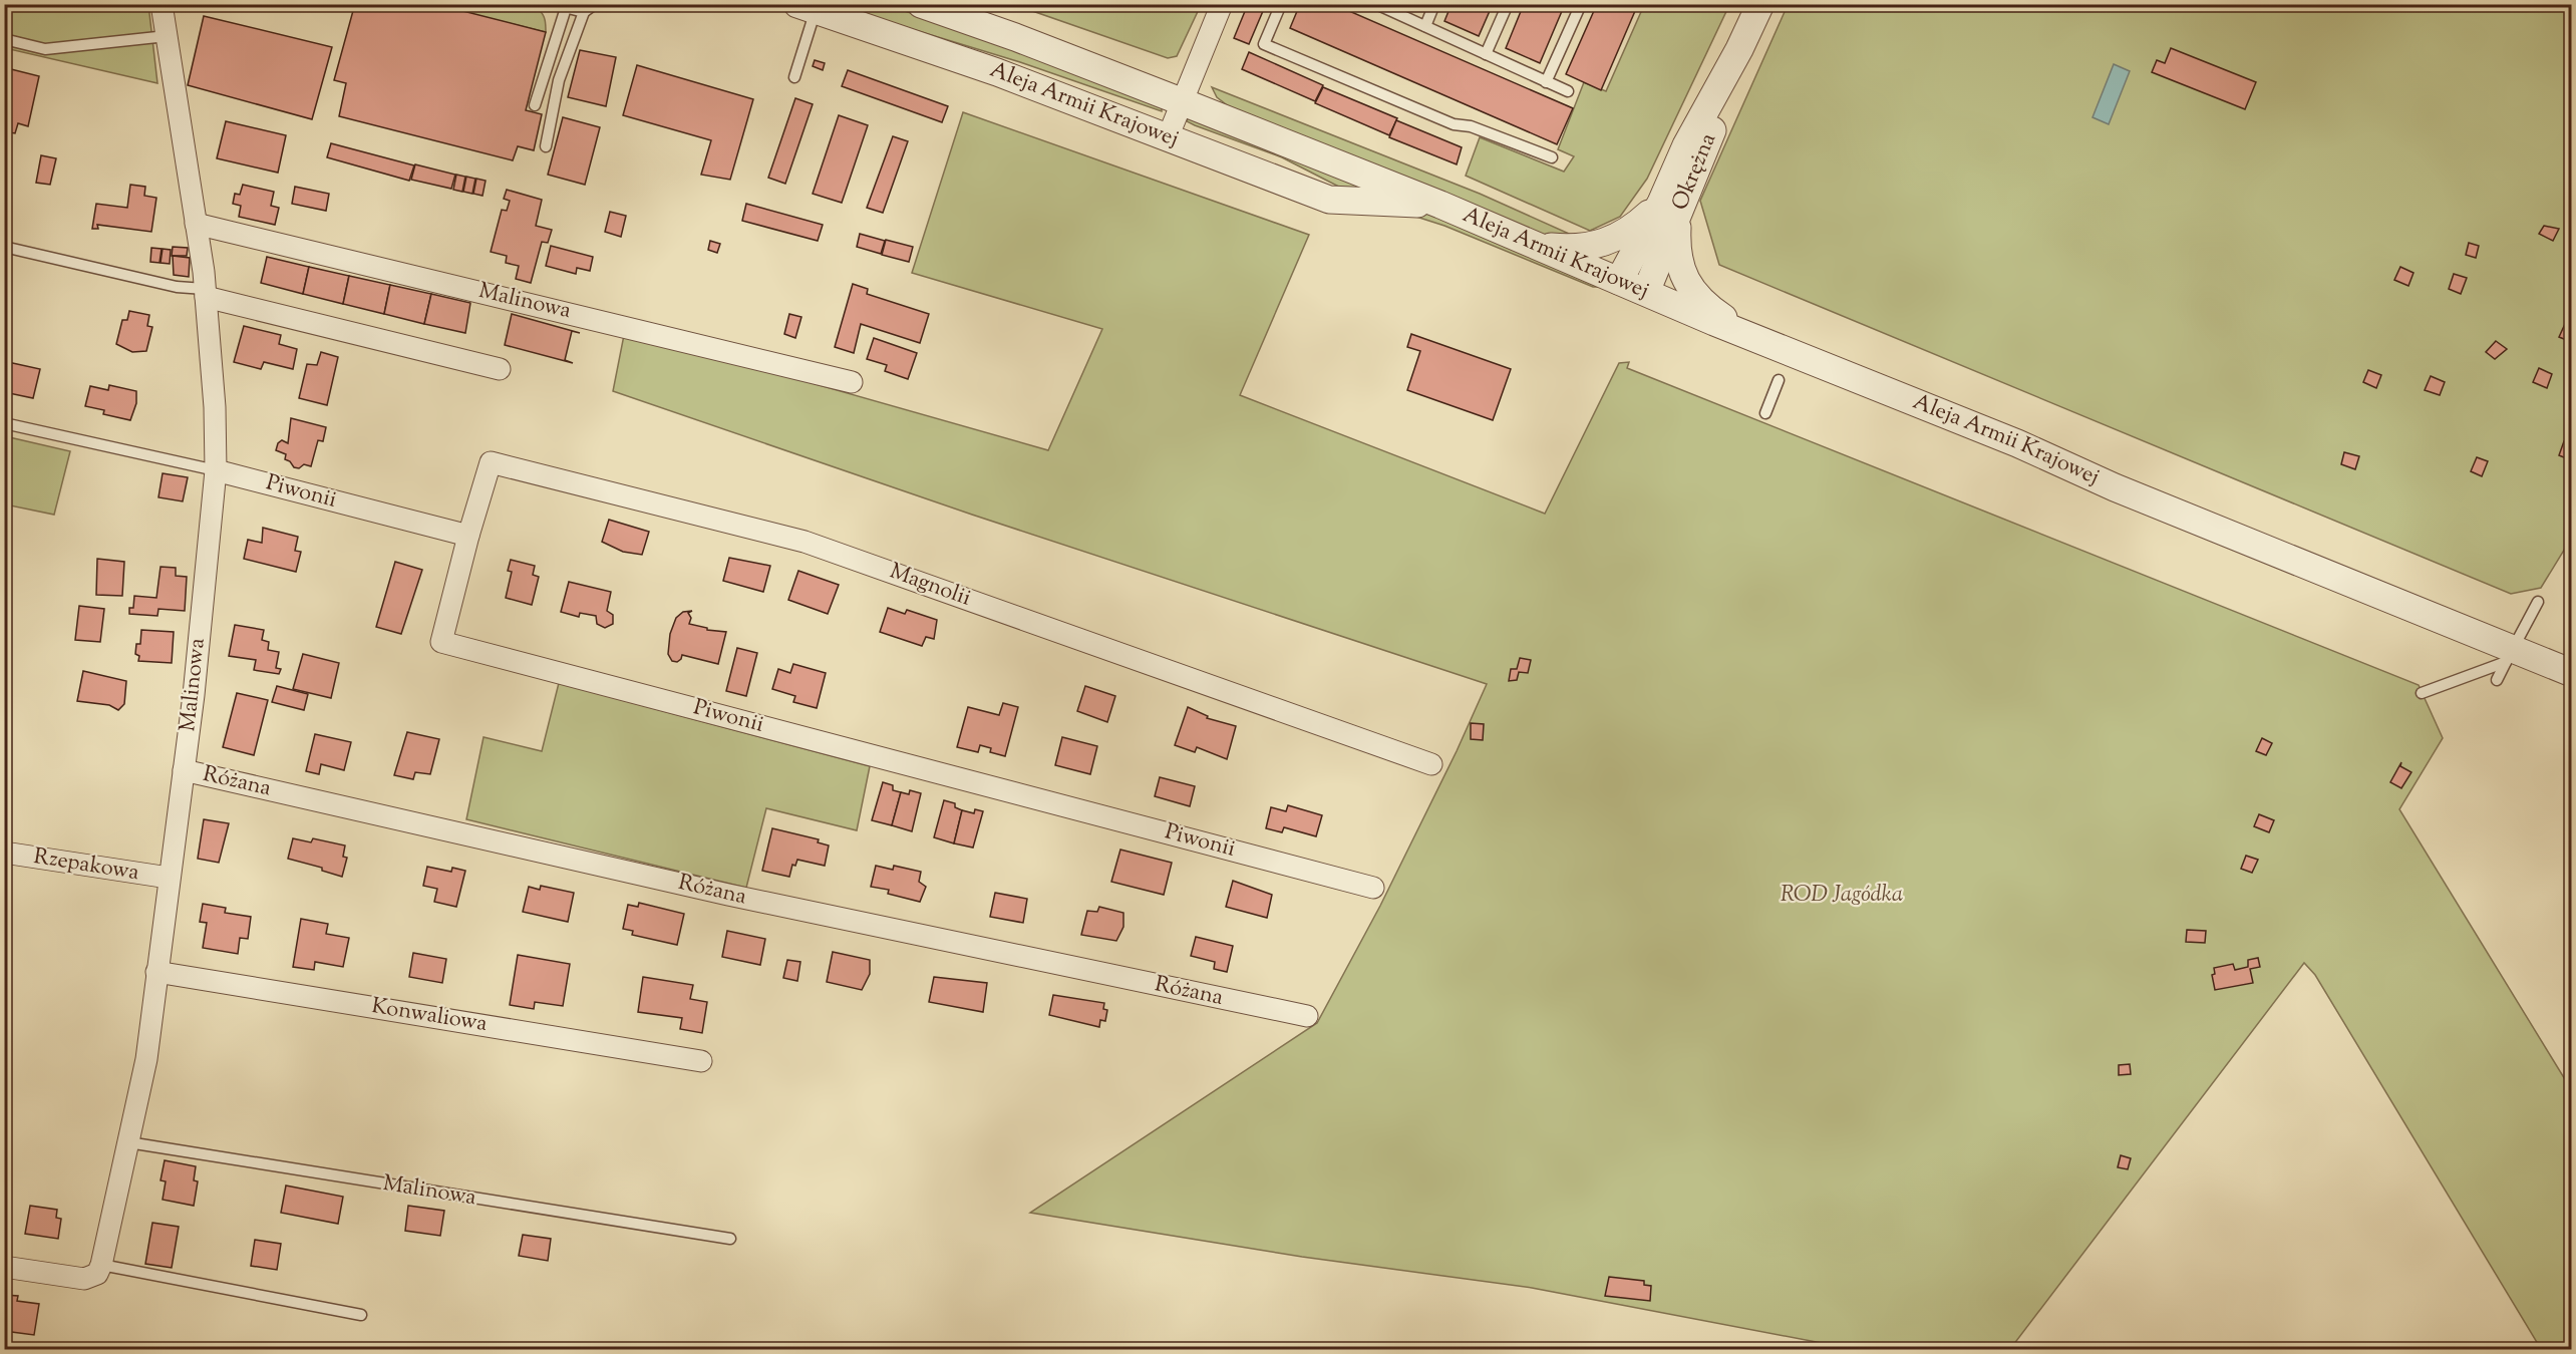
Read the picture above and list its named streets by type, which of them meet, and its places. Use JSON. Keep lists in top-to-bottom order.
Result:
{
  "streets": {
    "street": [
      "Aleja Armii Krajowej",
      "Okrężna",
      "Malinowa",
      "Piwonii",
      "Magnolii",
      "Różana",
      "Rzepakowa",
      "Konwaliowa"
    ]
  },
  "crossings": [
    ["Aleja Armii Krajowej", "Okrężna"],
    ["Malinowa", "Piwonii"],
    ["Malinowa", "Różana"],
    ["Malinowa", "Rzepakowa"],
    ["Malinowa", "Konwaliowa"],
    ["Piwonii", "Magnolii"]
  ],
  "parks": ["ROD Jagódka"]
}
